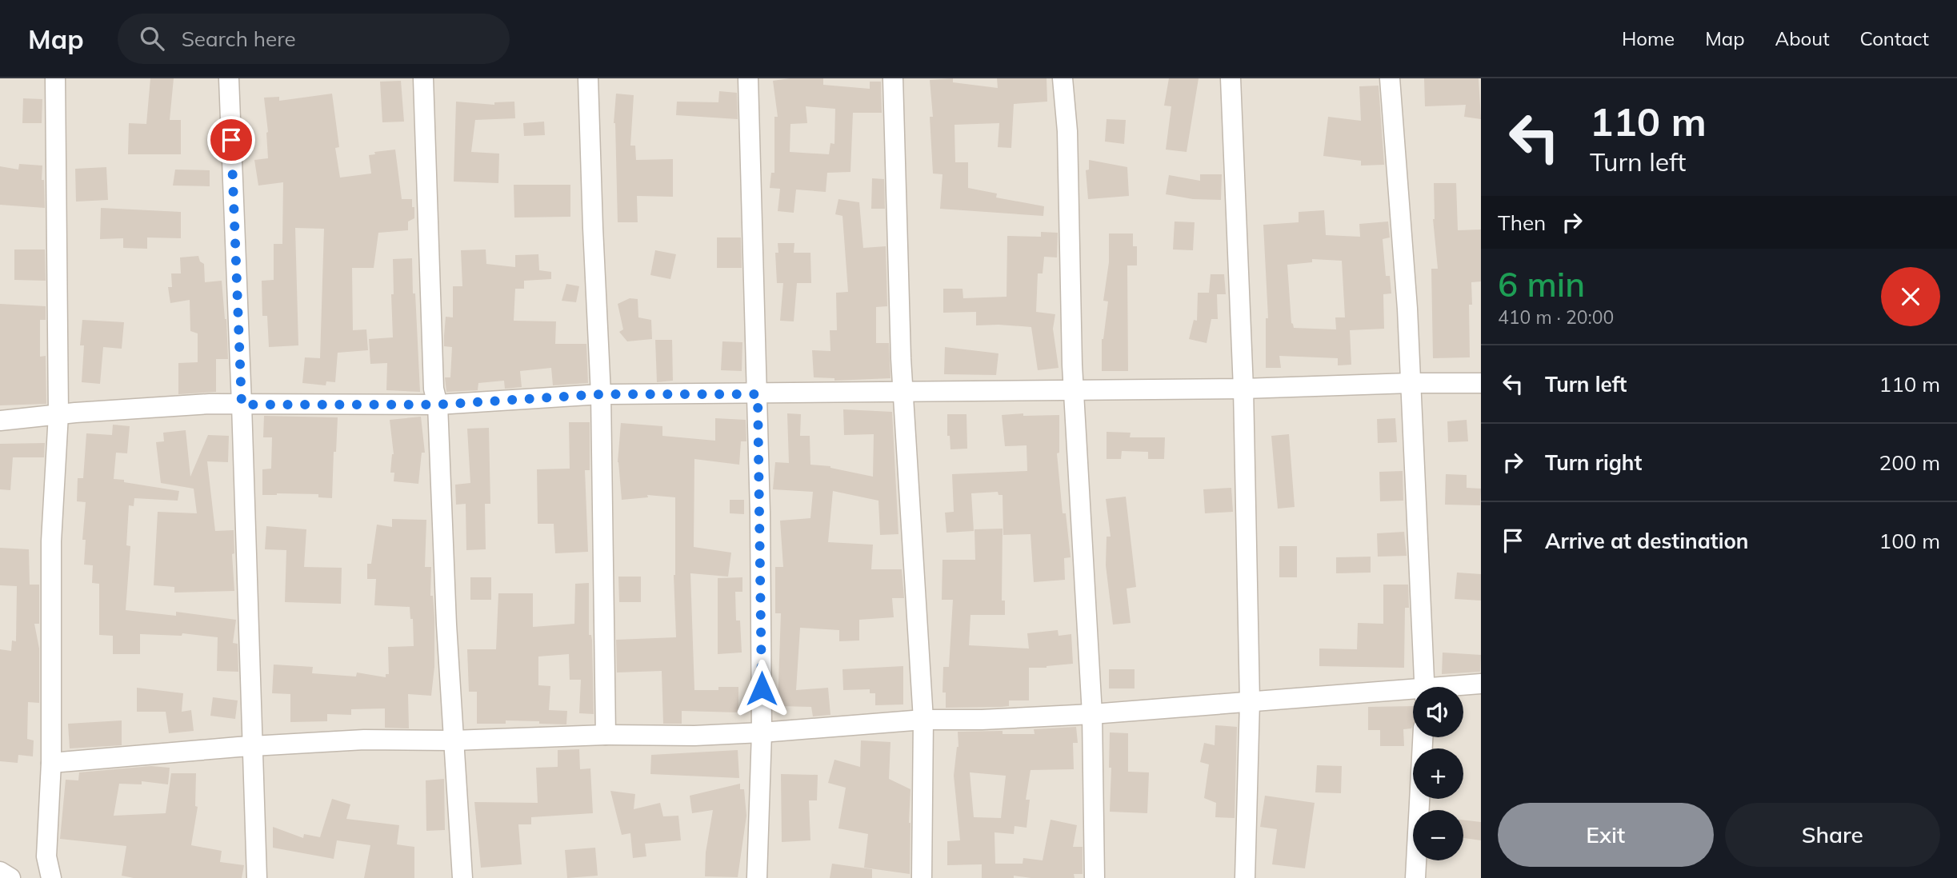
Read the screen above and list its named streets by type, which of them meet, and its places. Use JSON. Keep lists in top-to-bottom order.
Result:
{
  "page": {
    "header": "Map",
    "search": "Search here",
    "nav": [
      "Home",
      "Map",
      "About",
      "Contact"
    ],
    "turn": ["110 m", "Turn left"],
    "then": "Then",
    "heading": ["6 min", "410 m · 20:00"],
    "list": [
      {
        "name": "Turn left",
        "value": "110 m"
      },
      {
        "name": "Turn right",
        "value": "200 m"
      },
      {
        "name": "Arrive at destination",
        "value": "100 m"
      }
    ],
    "map_buttons": ["+", "−"],
    "buttons": ["Exit", "Share"]
  }
}
